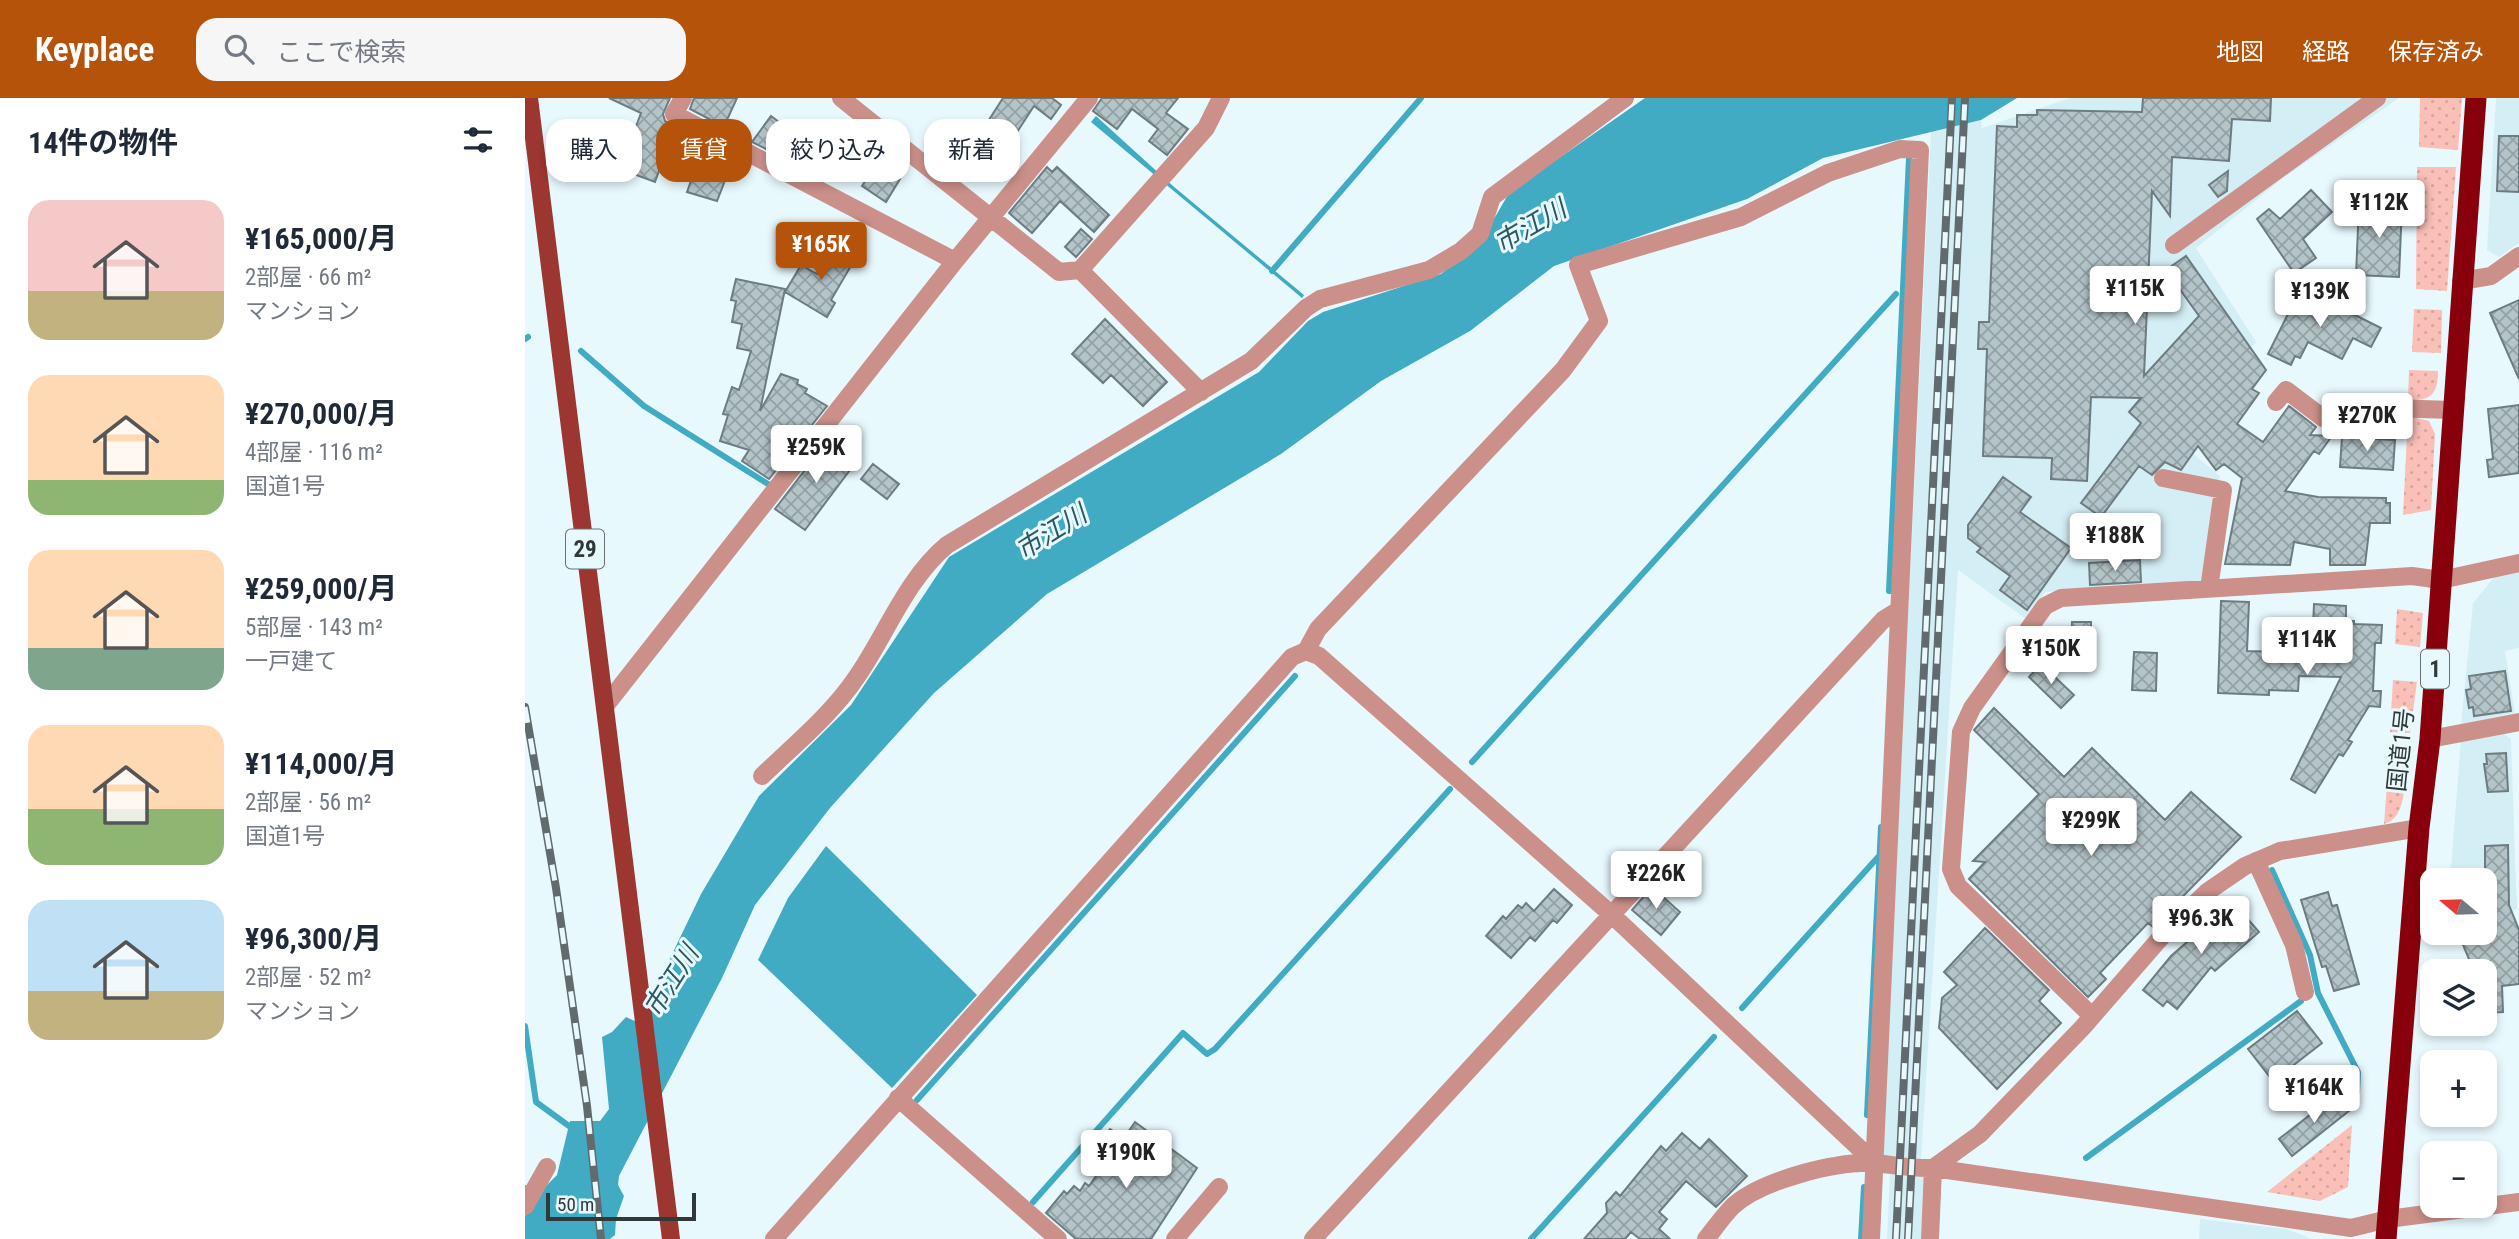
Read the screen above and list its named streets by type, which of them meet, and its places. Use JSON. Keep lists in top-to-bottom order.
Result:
{
  "streets": {
    "highway": ["1", "国道1号"],
    "main road": ["29"]
  },
  "water": ["市江川"],
  "scale_bar": "50 m",
  "north": "left",
  "page": {
    "header": "Keyplace",
    "search": "ここで検索",
    "nav": ["地図", "経路", "保存済み"],
    "heading": "14件の物件",
    "chip": [
      "購入",
      "賃貸",
      "絞り込み",
      "新着"
    ],
    "price": [
      "¥112K",
      "¥165K",
      "¥115K",
      "¥139K",
      "¥270K",
      "¥259K",
      "¥188K",
      "¥114K",
      "¥150K",
      "¥299K",
      "¥226K",
      "¥96.3K",
      "¥164K",
      "¥190K"
    ],
    "list": [
      {
        "name": "¥165,000/月",
        "note": "2部屋 · 66 m² · マンション"
      },
      {
        "name": "¥270,000/月",
        "note": "4部屋 · 116 m² · 国道1号"
      },
      {
        "name": "¥259,000/月",
        "note": "5部屋 · 143 m² · 一戸建て"
      },
      {
        "name": "¥114,000/月",
        "note": "2部屋 · 56 m² · 国道1号"
      },
      {
        "name": "¥96,300/月",
        "note": "2部屋 · 52 m² · マンション"
      }
    ],
    "map_buttons": ["+", "−"],
    "scale": "50 m"
  }
}
